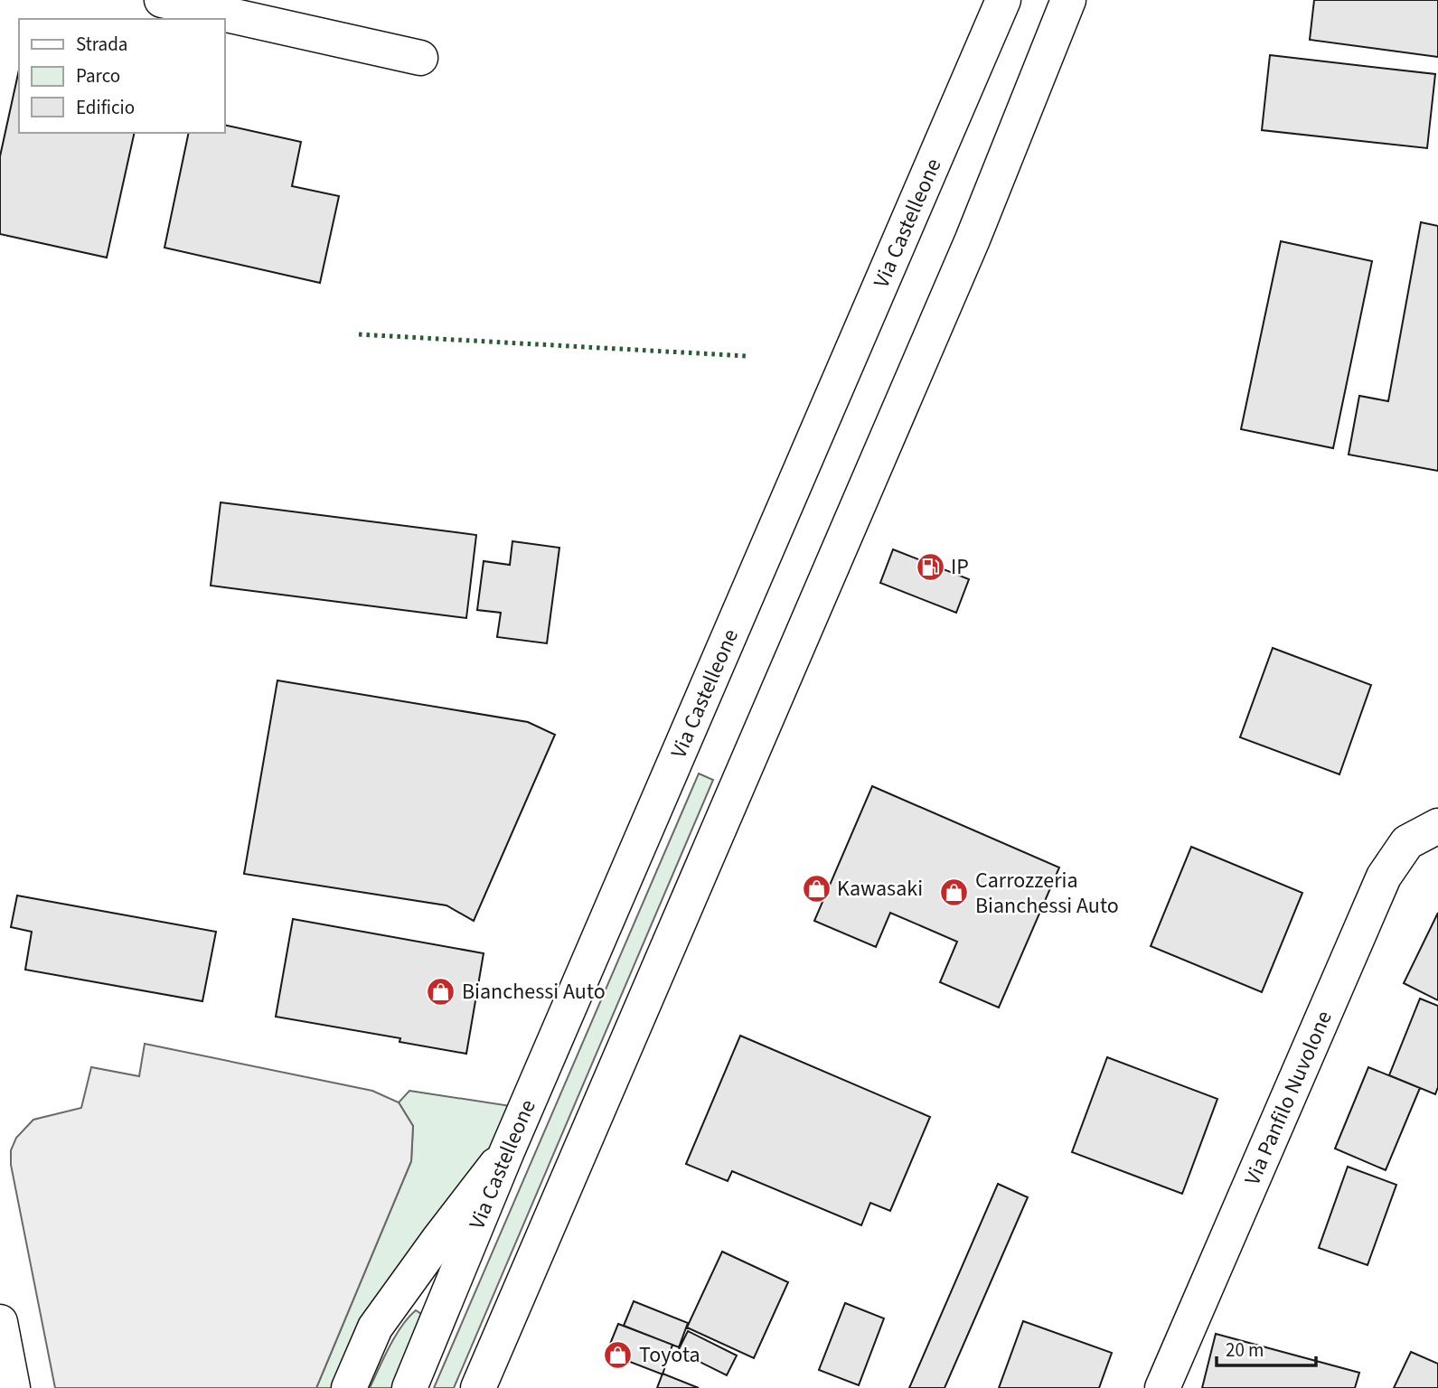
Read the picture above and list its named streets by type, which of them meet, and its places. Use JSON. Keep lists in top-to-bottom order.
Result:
{
  "streets": {
    "main road": ["Via Castelleone", "Via Panfilo Nuvolone"]
  },
  "places": {
    "fuel station": ["IP"],
    "shop": [
      "Kawasaki",
      "Carrozzeria Bianchessi Auto",
      "Bianchessi Auto",
      "Toyota"
    ]
  },
  "legend": ["Strada", "Parco", "Edificio"],
  "scale_bar": "20 m"
}
